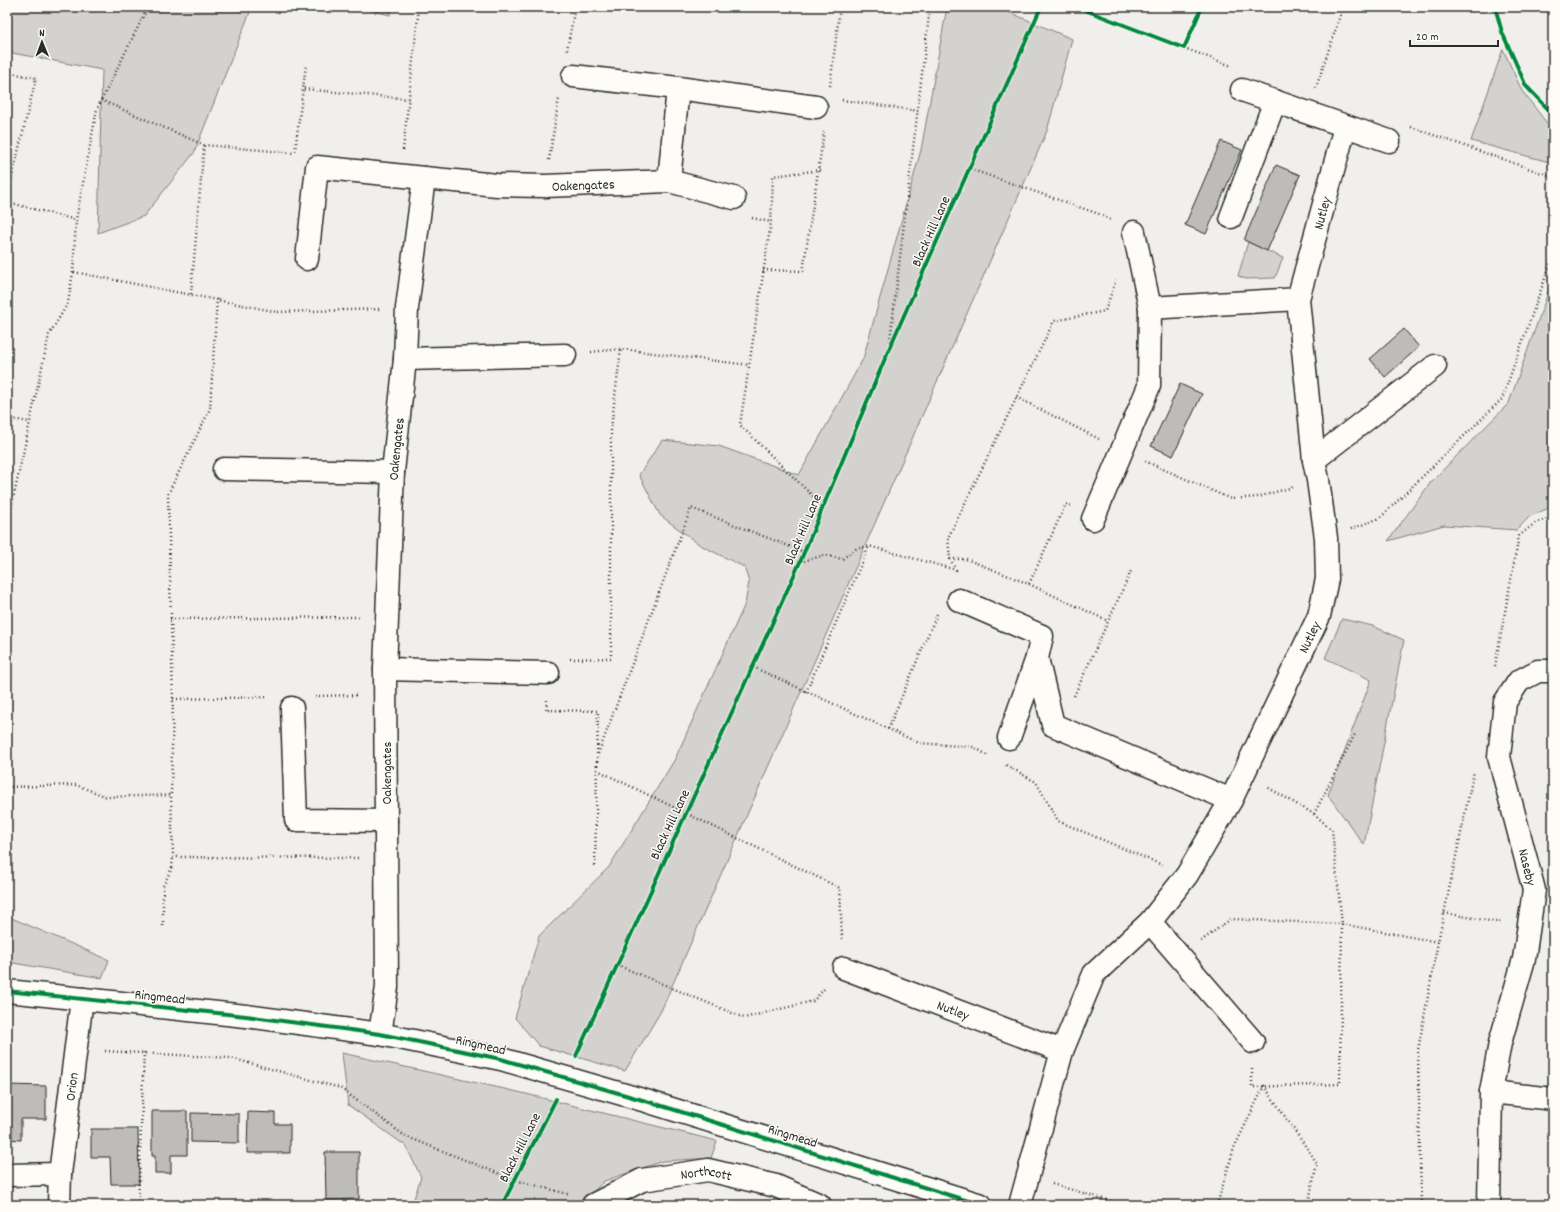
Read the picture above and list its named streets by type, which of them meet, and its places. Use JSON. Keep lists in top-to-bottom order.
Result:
{
  "streets": {
    "street": [
      "Oakengates",
      "Nutley",
      "Naseby",
      "Ringmead",
      "Orion",
      "Northcott"
    ],
    "cycle path": ["Black Hill Lane"]
  },
  "crossings": [
    ["Oakengates", "Ringmead"],
    ["Ringmead", "Orion"]
  ],
  "scale_bar": "20 m",
  "north": "top"
}
